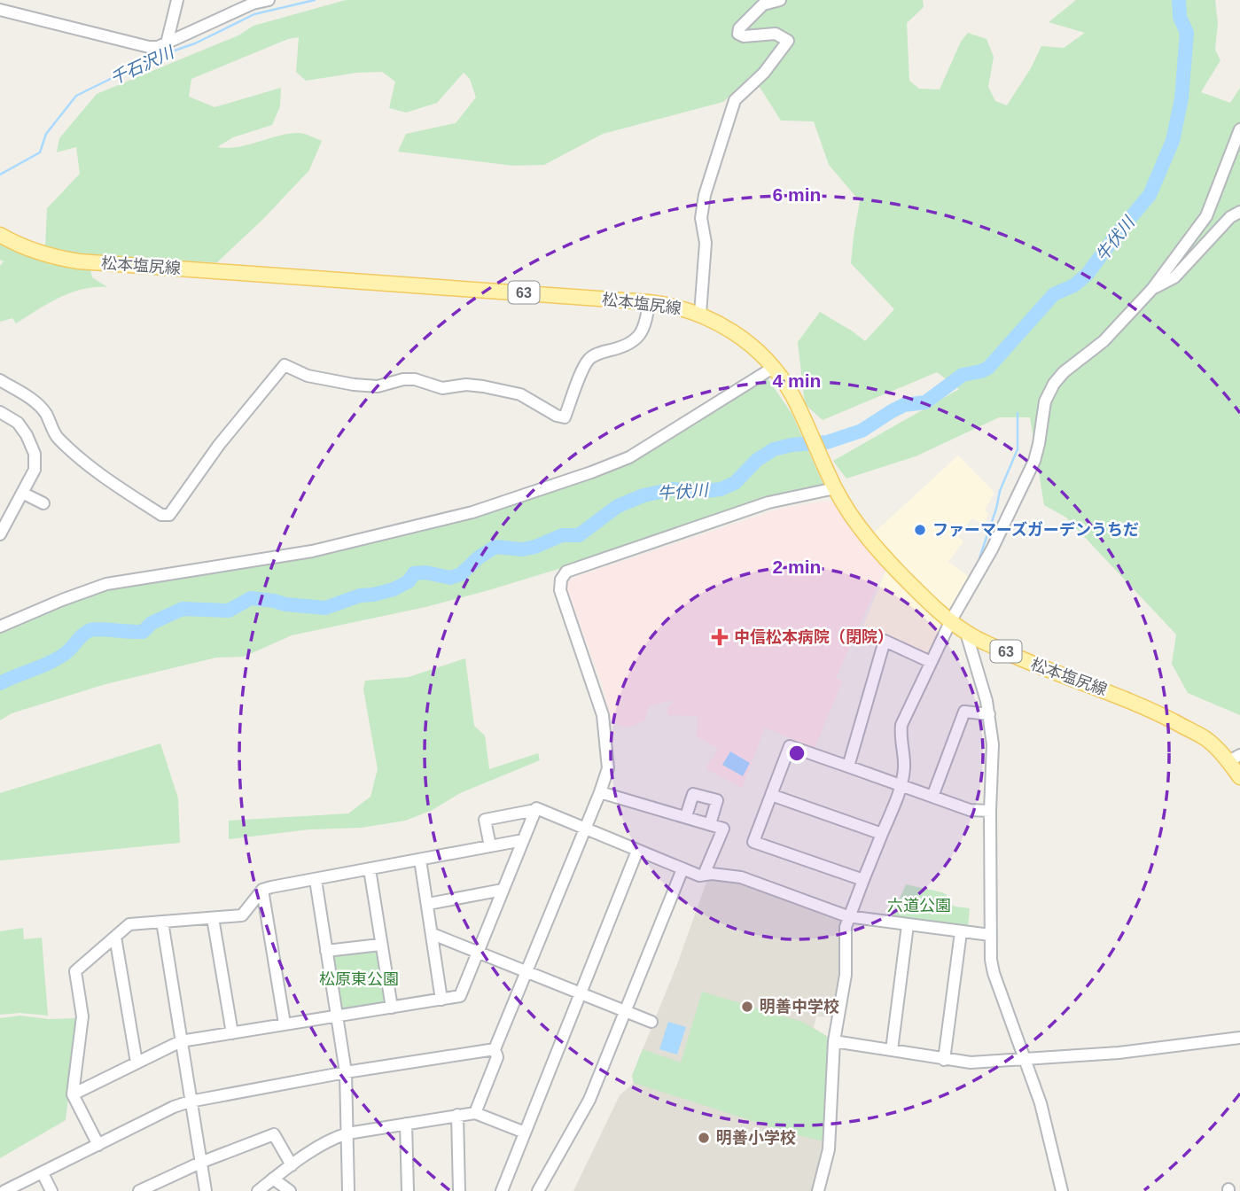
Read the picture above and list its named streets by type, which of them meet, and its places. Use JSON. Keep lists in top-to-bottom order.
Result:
{
  "streets": {
    "main road": ["松本塩尻線", "63"]
  },
  "water": ["千石沢川", "牛伏川"],
  "parks": ["六道公園", "松原東公園"],
  "places": {
    "other": ["ファーマーズガーデンうちだ", "明善中学校", "明善小学校"],
    "health": ["中信松本病院（閉院）"]
  },
  "rings": ["6 min", "4 min", "2 min"]
}
